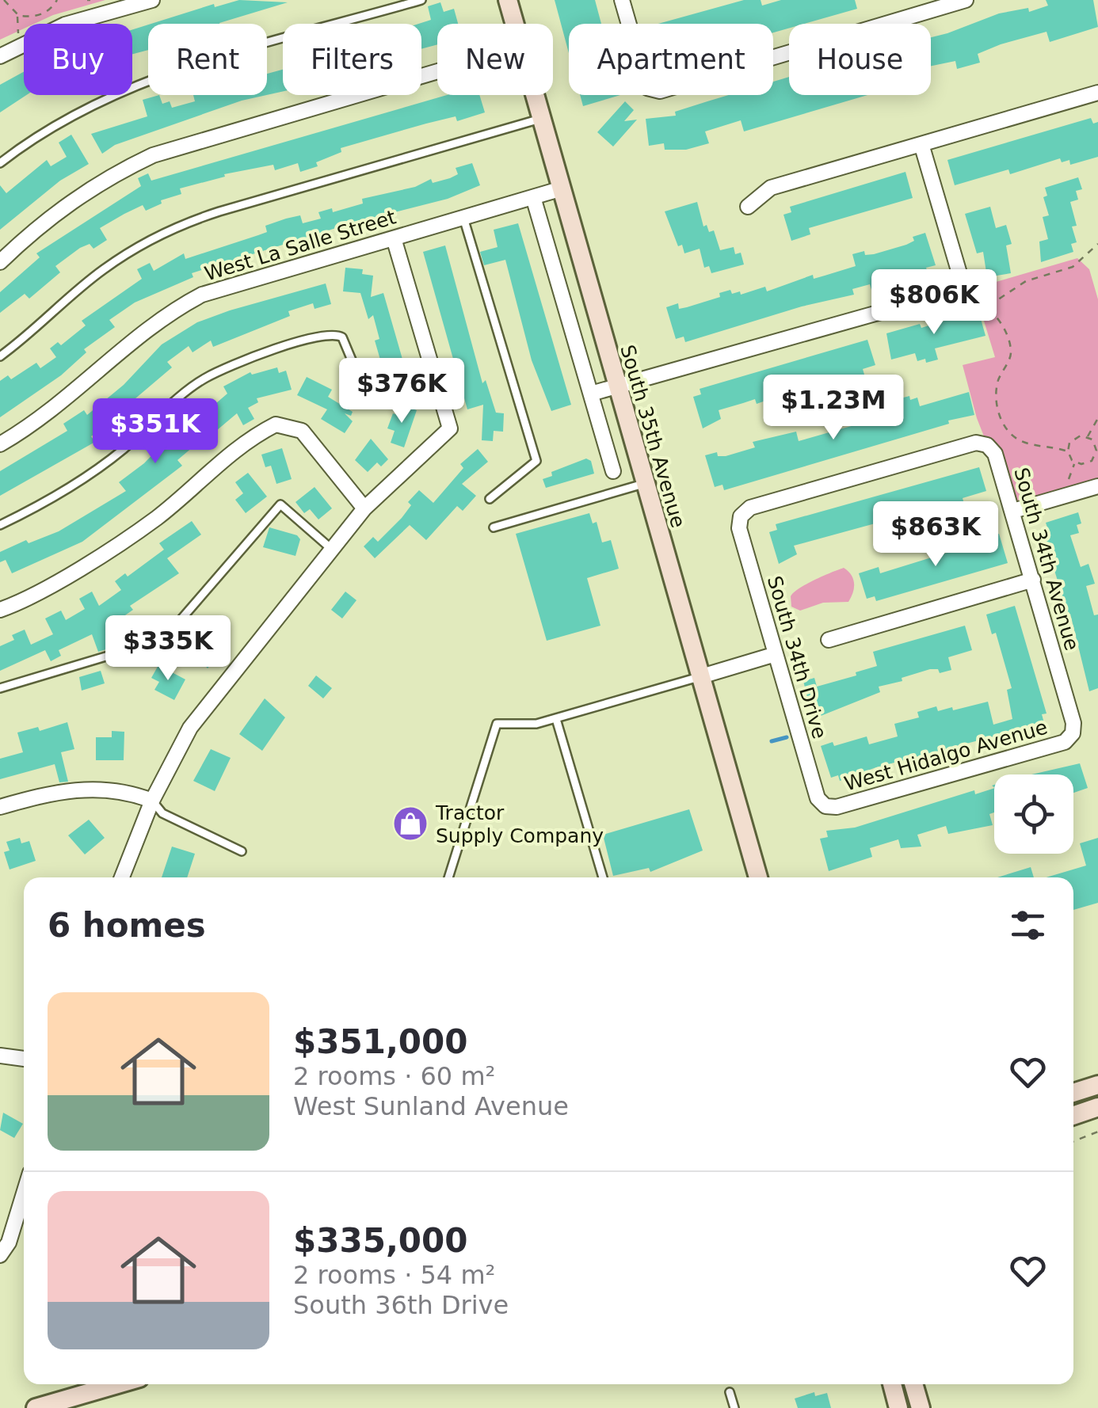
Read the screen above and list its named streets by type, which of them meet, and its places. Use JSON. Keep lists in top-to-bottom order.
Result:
{
  "streets": {
    "main road": ["South 35th Avenue"],
    "street": [
      "West La Salle Street",
      "South 34th Avenue",
      "South 34th Drive",
      "West Hidalgo Avenue"
    ]
  },
  "crossings": [
    ["West La Salle Street", "South 35th Avenue"],
    ["South 34th Avenue", "South 34th Drive"],
    ["South 34th Avenue", "West Hidalgo Avenue"],
    ["South 34th Drive", "West Hidalgo Avenue"]
  ],
  "places": {
    "shop": ["Tractor Supply Company"]
  },
  "page": {
    "chip": [
      "Buy",
      "Rent",
      "Filters",
      "New",
      "Apartment",
      "House"
    ],
    "price": [
      "$806K",
      "$376K",
      "$1.23M",
      "$351K",
      "$863K",
      "$335K"
    ],
    "heading": "6 homes",
    "list": [
      {
        "name": "$351,000",
        "note": "2 rooms · 60 m² · West Sunland Avenue"
      },
      {
        "name": "$335,000",
        "note": "2 rooms · 54 m² · South 36th Drive"
      }
    ]
  }
}
